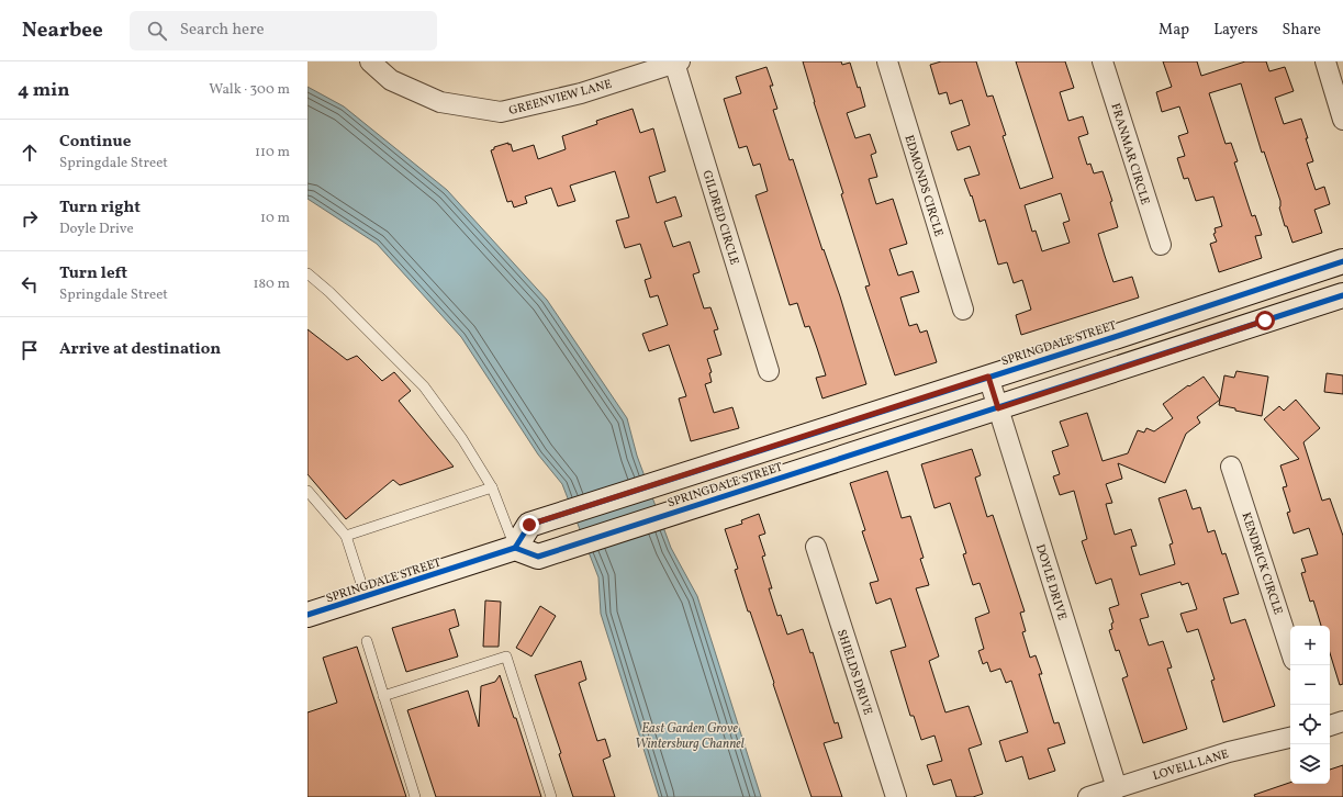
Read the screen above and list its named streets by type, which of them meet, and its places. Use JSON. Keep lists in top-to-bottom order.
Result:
{
  "streets": {
    "main road": ["SPRINGDALE STREET"],
    "street": [
      "GREENVIEW LANE",
      "FRANMAR CIRCLE",
      "EDMONDS CIRCLE",
      "GILDRED CIRCLE",
      "KENDRICK CIRCLE",
      "DOYLE DRIVE",
      "SHIELDS DRIVE",
      "LOVELL LANE"
    ]
  },
  "crossings": [
    ["GREENVIEW LANE", "GILDRED CIRCLE"],
    ["SPRINGDALE STREET", "DOYLE DRIVE"],
    ["DOYLE DRIVE", "LOVELL LANE"]
  ],
  "water": ["East Garden Grove Wintersburg Channel"],
  "page": {
    "header": "Nearbee",
    "search": "Search here",
    "nav": ["Map", "Layers", "Share"],
    "heading": ["4 min", "Walk · 300 m"],
    "list": [
      ["Continue", "Springdale Street", "110 m"],
      ["Turn right", "Doyle Drive", "10 m"],
      ["Turn left", "Springdale Street", "180 m"],
      "Arrive at destination"
    ],
    "map_buttons": ["+", "−"]
  }
}
